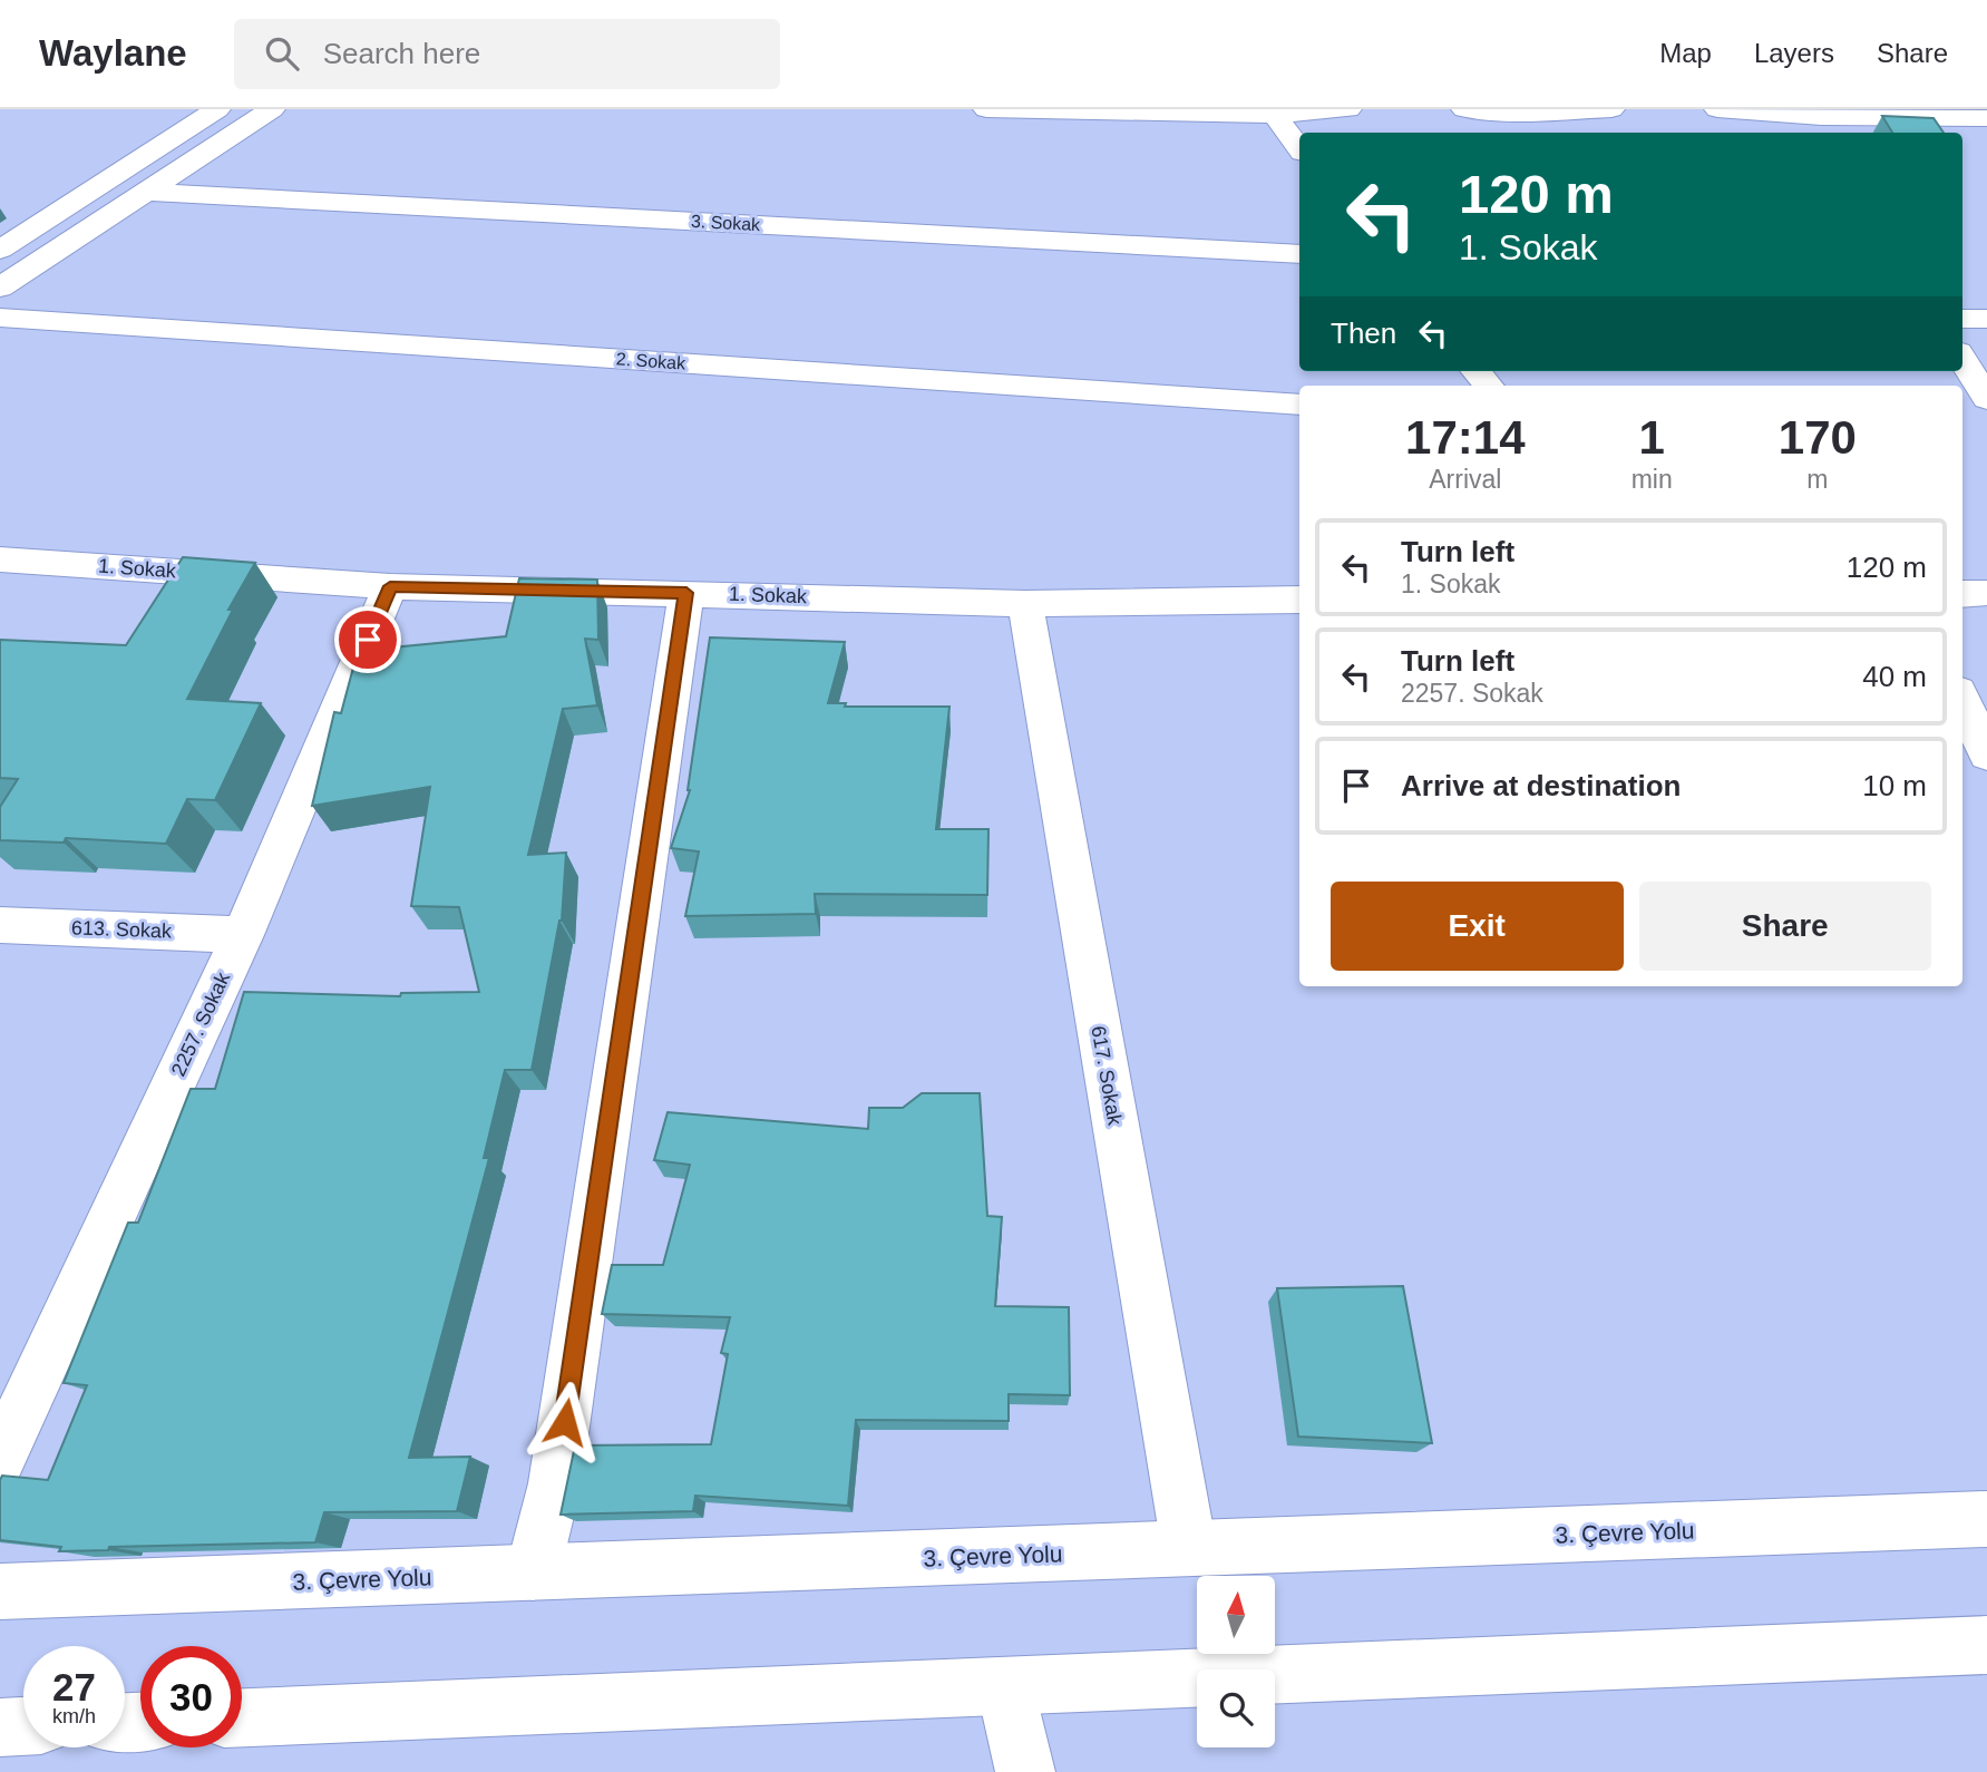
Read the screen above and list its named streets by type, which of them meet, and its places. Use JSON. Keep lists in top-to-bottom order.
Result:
{
  "streets": {
    "street": [
      "3. Sokak",
      "2. Sokak",
      "1. Sokak",
      "613. Sokak",
      "2257. Sokak",
      "617. Sokak",
      "3. Çevre Yolu"
    ]
  },
  "crossings": [
    ["1. Sokak", "2257. Sokak"],
    ["1. Sokak", "617. Sokak"],
    ["613. Sokak", "2257. Sokak"],
    ["617. Sokak", "3. Çevre Yolu"]
  ],
  "north": "top",
  "page": {
    "header": "Waylane",
    "search": "Search here",
    "nav": ["Map", "Layers", "Share"],
    "turn": ["120 m", "1. Sokak"],
    "then": "Then",
    "eta": [
      "17:14",
      "Arrival",
      "1",
      "min",
      "170",
      "m"
    ],
    "list": [
      {
        "name": "Turn left",
        "note": "1. Sokak",
        "value": "120 m"
      },
      {
        "name": "Turn left",
        "note": "2257. Sokak",
        "value": "40 m"
      },
      {
        "name": "Arrive at destination",
        "value": "10 m"
      }
    ],
    "buttons": ["Exit", "Share"],
    "speed": "27 km/h",
    "limit": "30"
  }
}
